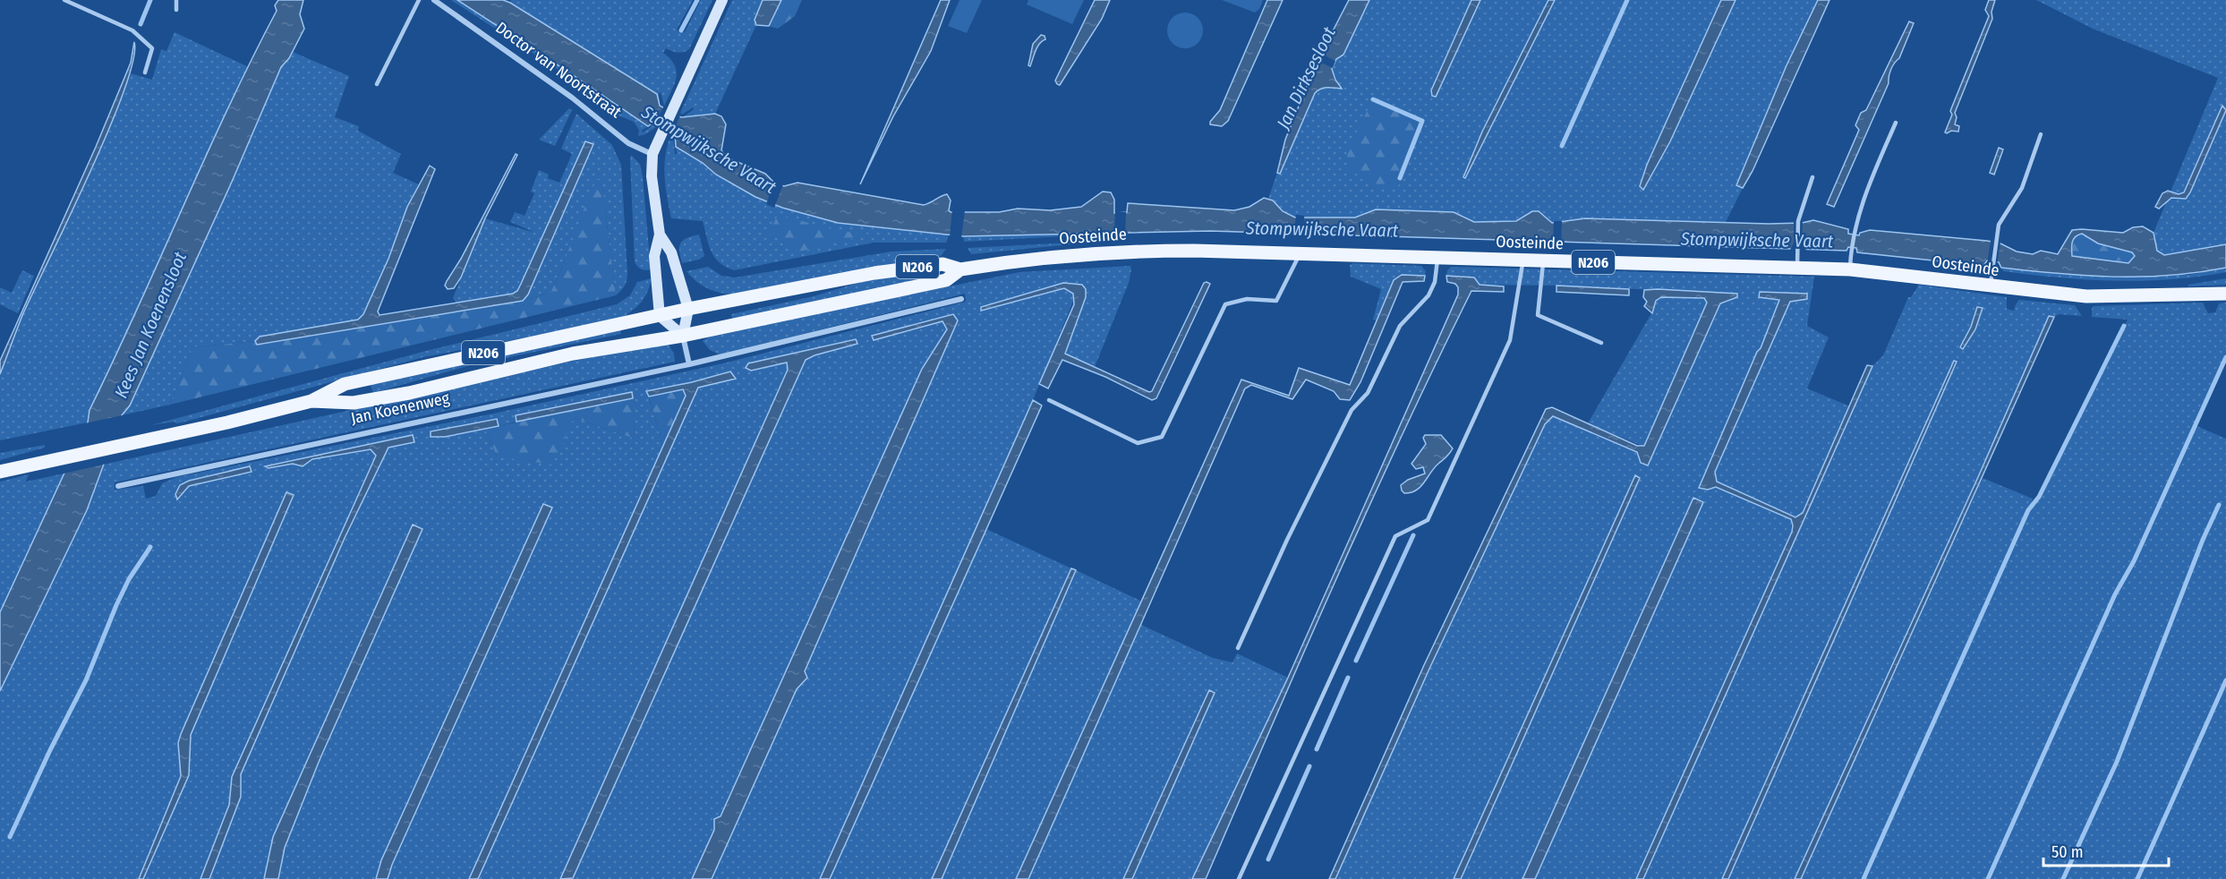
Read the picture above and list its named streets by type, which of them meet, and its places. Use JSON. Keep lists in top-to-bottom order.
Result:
{
  "streets": {
    "main road": ["Oosteinde", "N206", "Jan Koenenweg"],
    "street": ["Doctor van Noortstraat"]
  },
  "crossings": [
    ["Oosteinde", "Jan Koenenweg"]
  ],
  "water": ["Jan Dirksesloot", "Stompwijksche Vaart", "Kees Jan Koenensloot"],
  "scale_bar": "50 m"
}
